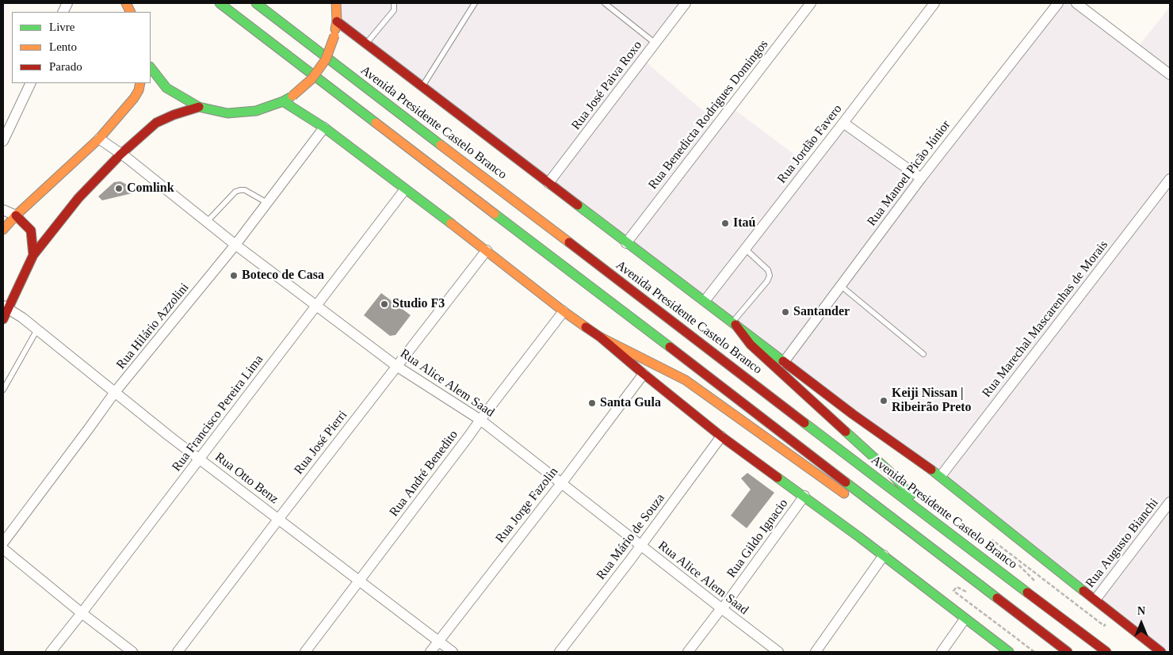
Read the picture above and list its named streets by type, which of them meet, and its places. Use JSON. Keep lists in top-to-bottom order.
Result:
{
  "streets": {
    "main road": ["Avenida Presidente Castelo Branco"],
    "street": [
      "Rua José Paiva Roxo",
      "Rua Benedicta Rodrigues Domingos",
      "Rua Jordão Favero",
      "Rua Manoel Picão Júnior",
      "Rua Marechal Mascarenhas de Morais",
      "Rua Hilário Azzolini",
      "Rua Alice Alem Saad",
      "Rua Francisco Pereira Lima",
      "Rua José Pierri",
      "Rua André Benedito",
      "Rua Otto Benz",
      "Rua Jorge Fazolin",
      "Rua Mário de Souza",
      "Rua Gildo Ignacio",
      "Rua Augusto Bianchi"
    ]
  },
  "crossings": [
    ["Rua José Paiva Roxo", "Avenida Presidente Castelo Branco"],
    ["Rua Benedicta Rodrigues Domingos", "Avenida Presidente Castelo Branco"],
    ["Avenida Presidente Castelo Branco", "Rua Jordão Favero"],
    ["Avenida Presidente Castelo Branco", "Rua Manoel Picão Júnior"],
    ["Avenida Presidente Castelo Branco", "Rua Marechal Mascarenhas de Morais"],
    ["Avenida Presidente Castelo Branco", "Rua Augusto Bianchi"],
    ["Rua Hilário Azzolini", "Rua Alice Alem Saad"],
    ["Rua Hilário Azzolini", "Rua Otto Benz"],
    ["Rua Alice Alem Saad", "Rua Francisco Pereira Lima"],
    ["Rua Alice Alem Saad", "Rua José Pierri"],
    ["Rua Alice Alem Saad", "Rua André Benedito"],
    ["Rua Alice Alem Saad", "Rua Jorge Fazolin"],
    ["Rua Alice Alem Saad", "Rua Mário de Souza"],
    ["Rua Alice Alem Saad", "Rua Gildo Ignacio"],
    ["Rua Francisco Pereira Lima", "Rua Otto Benz"],
    ["Rua José Pierri", "Rua Otto Benz"],
    ["Rua André Benedito", "Rua Otto Benz"],
    ["Rua Otto Benz", "Rua Jorge Fazolin"]
  ],
  "places": [
    "Comlink",
    "Itaú",
    "Boteco de Casa",
    "Studio F3",
    "Santander",
    "Keiji Nissan | Ribeirão Preto",
    "Santa Gula"
  ],
  "legend": ["Livre", "Lento", "Parado"],
  "north": "top"
}
